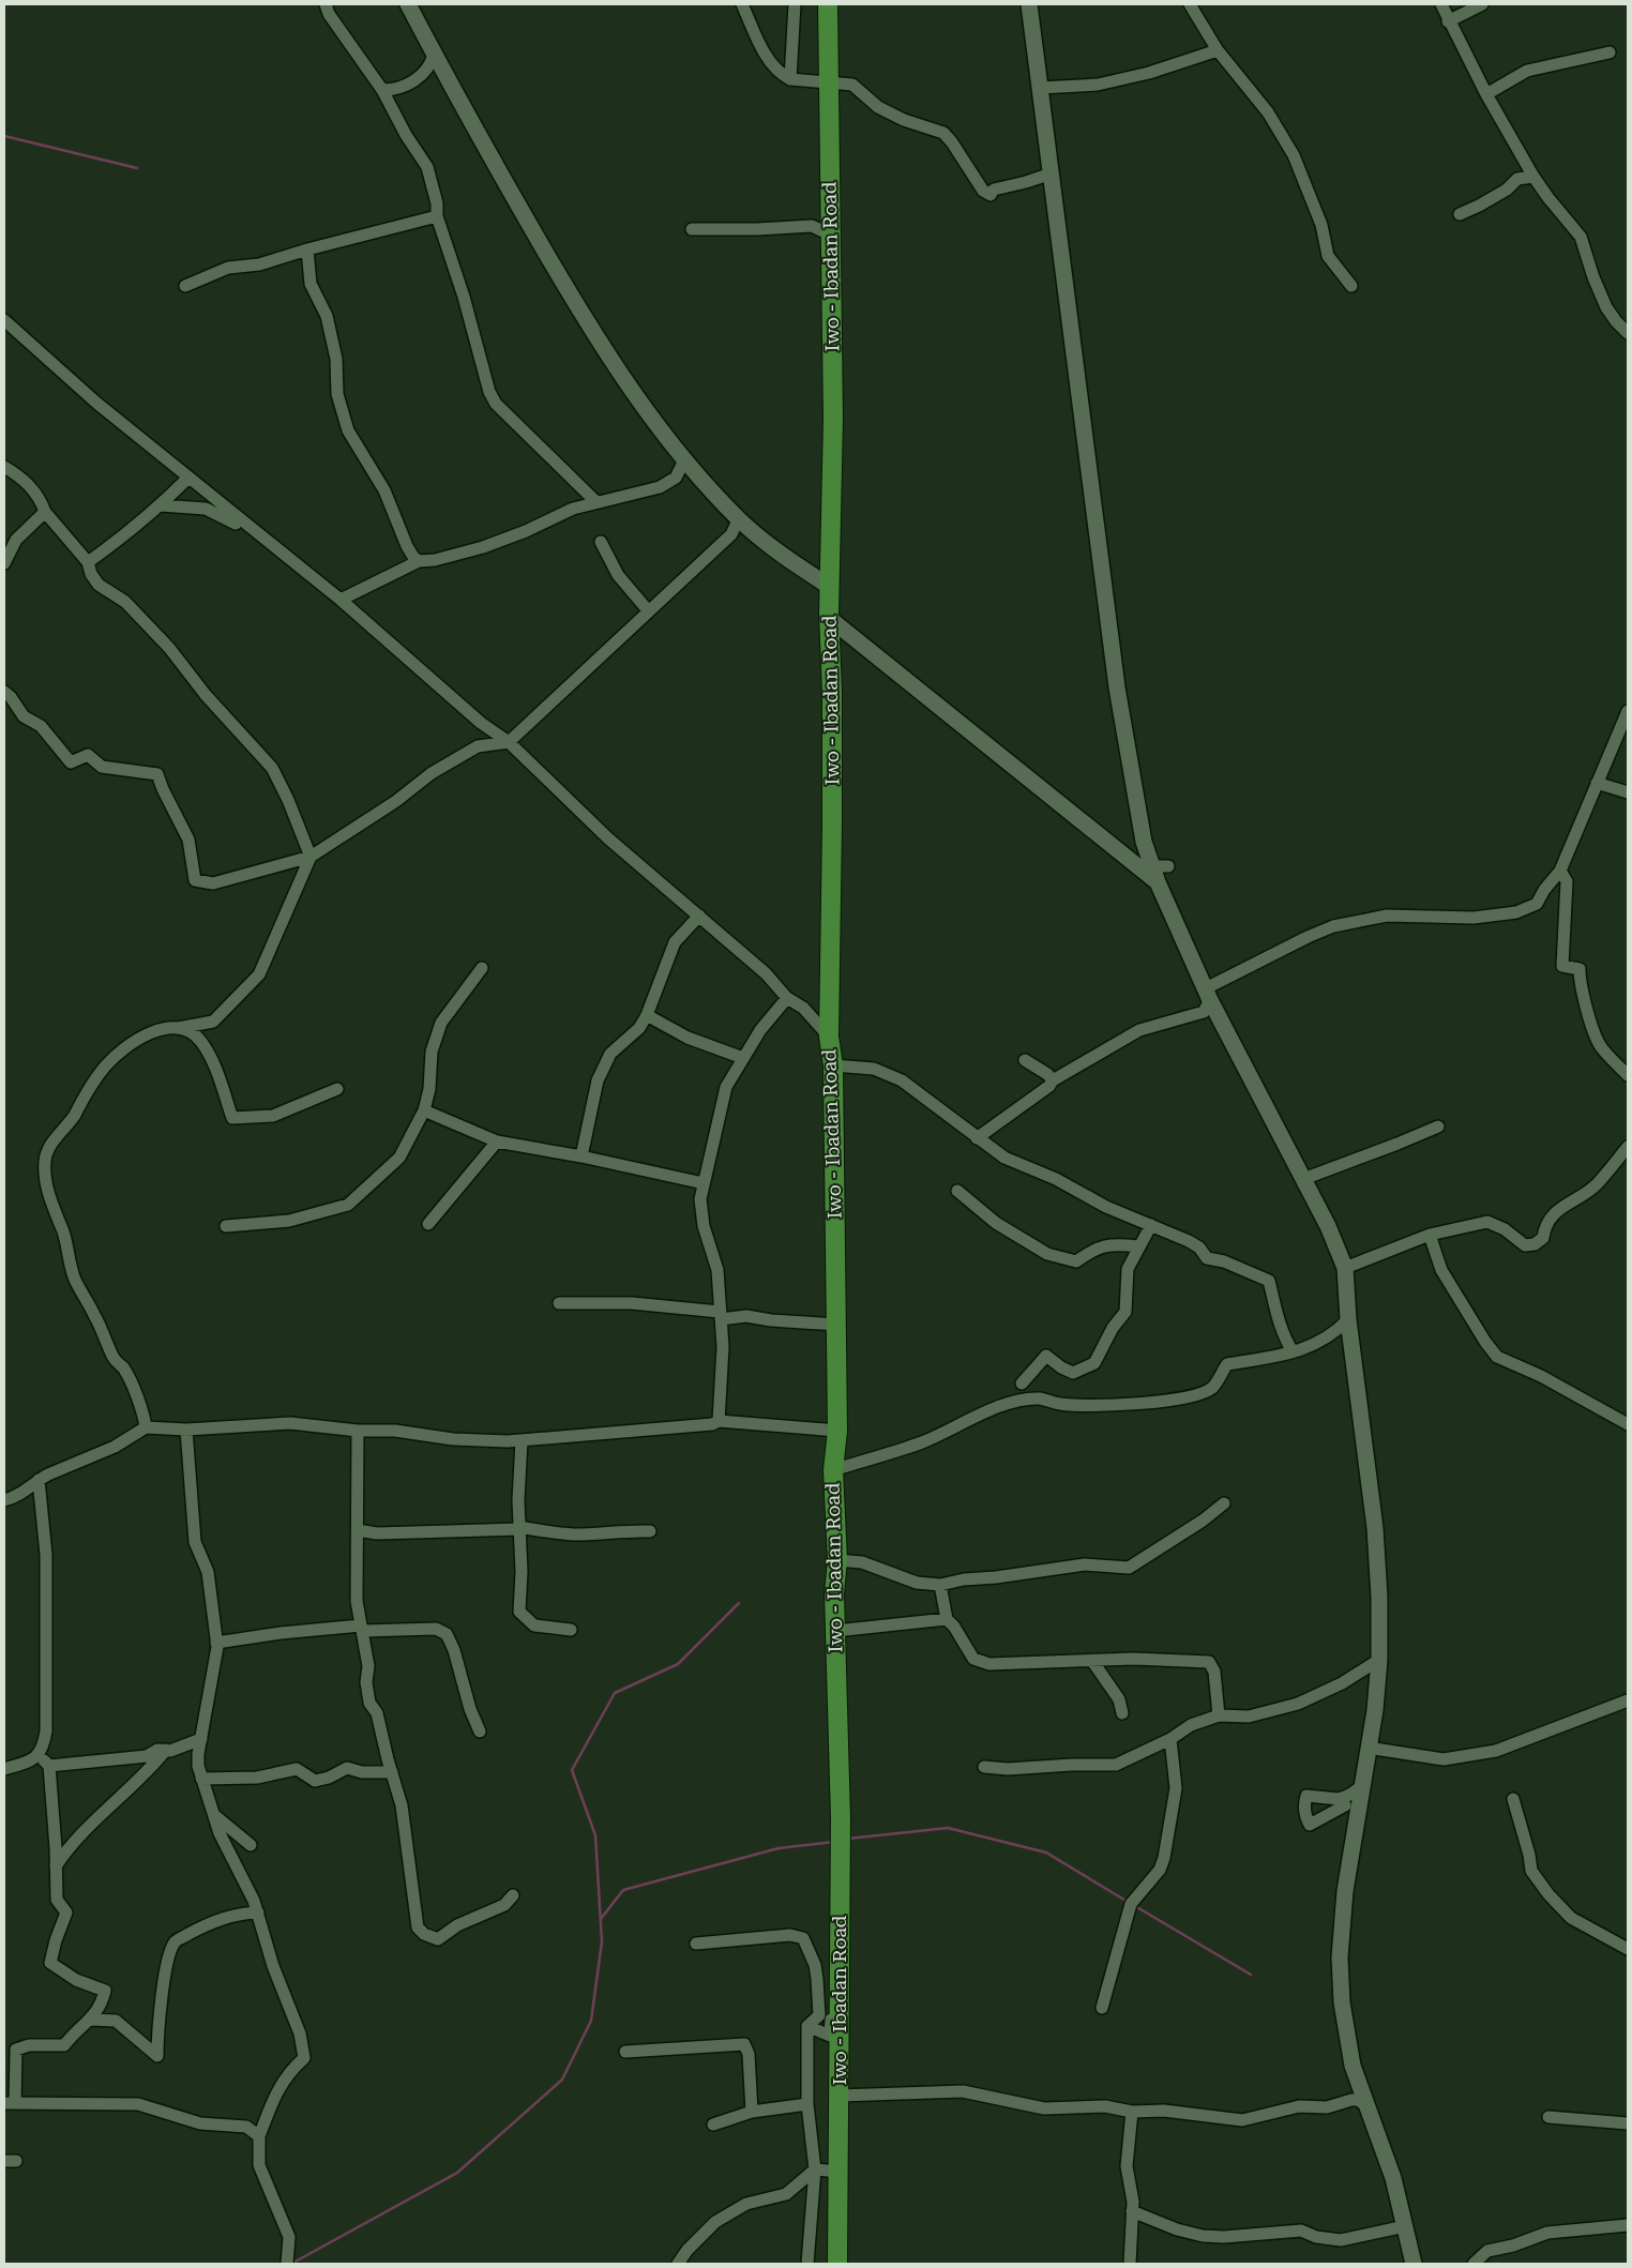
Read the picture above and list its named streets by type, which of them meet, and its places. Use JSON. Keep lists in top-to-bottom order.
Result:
{
  "streets": {
    "main road": ["Iwo - Ibadan Road"]
  }
}
